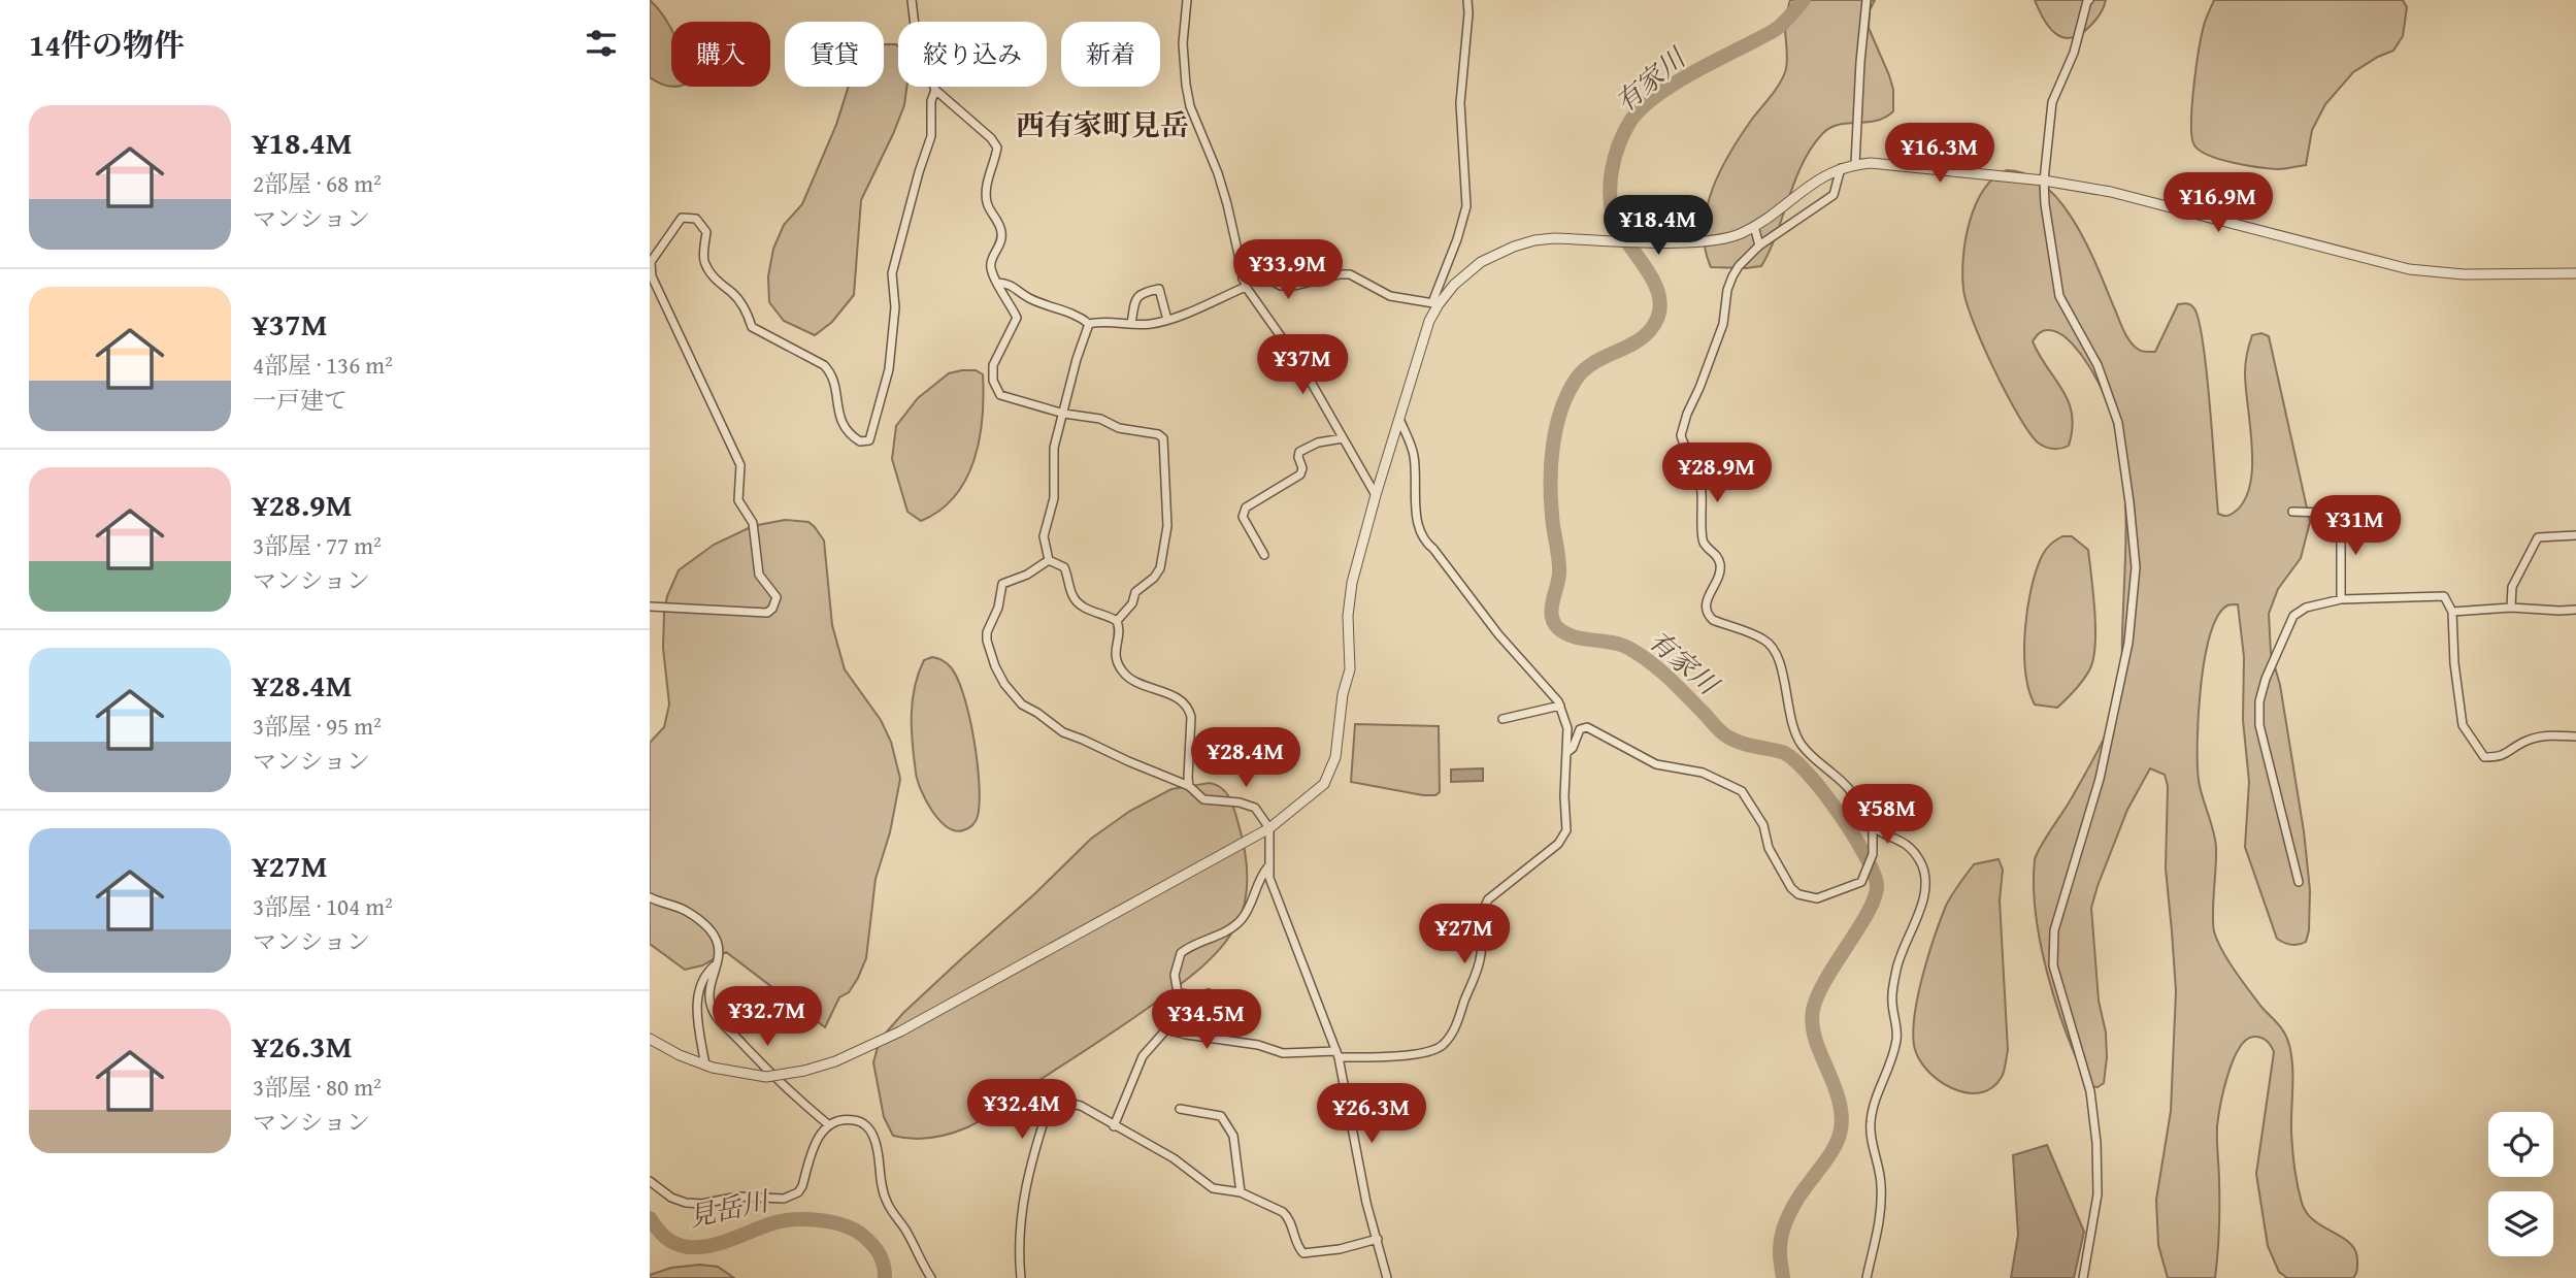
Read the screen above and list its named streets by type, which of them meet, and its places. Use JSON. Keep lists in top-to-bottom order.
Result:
{
  "districts": ["西有家町見岳"],
  "water": ["有家川", "見岳川"],
  "page": {
    "heading": "14件の物件",
    "chip": [
      "購入",
      "賃貸",
      "絞り込み",
      "新着"
    ],
    "list": [
      {
        "name": "¥18.4M",
        "note": "2部屋 · 68 m² · マンション"
      },
      {
        "name": "¥37M",
        "note": "4部屋 · 136 m² · 一戸建て"
      },
      {
        "name": "¥28.9M",
        "note": "3部屋 · 77 m² · マンション"
      },
      {
        "name": "¥28.4M",
        "note": "3部屋 · 95 m² · マンション"
      },
      {
        "name": "¥27M",
        "note": "3部屋 · 104 m² · マンション"
      },
      {
        "name": "¥26.3M",
        "note": "3部屋 · 80 m² · マンション"
      }
    ],
    "price": [
      "¥16.3M",
      "¥16.9M",
      "¥18.4M",
      "¥33.9M",
      "¥37M",
      "¥28.9M",
      "¥31M",
      "¥28.4M",
      "¥58M",
      "¥27M",
      "¥32.7M",
      "¥34.5M",
      "¥32.4M",
      "¥26.3M"
    ]
  }
}
